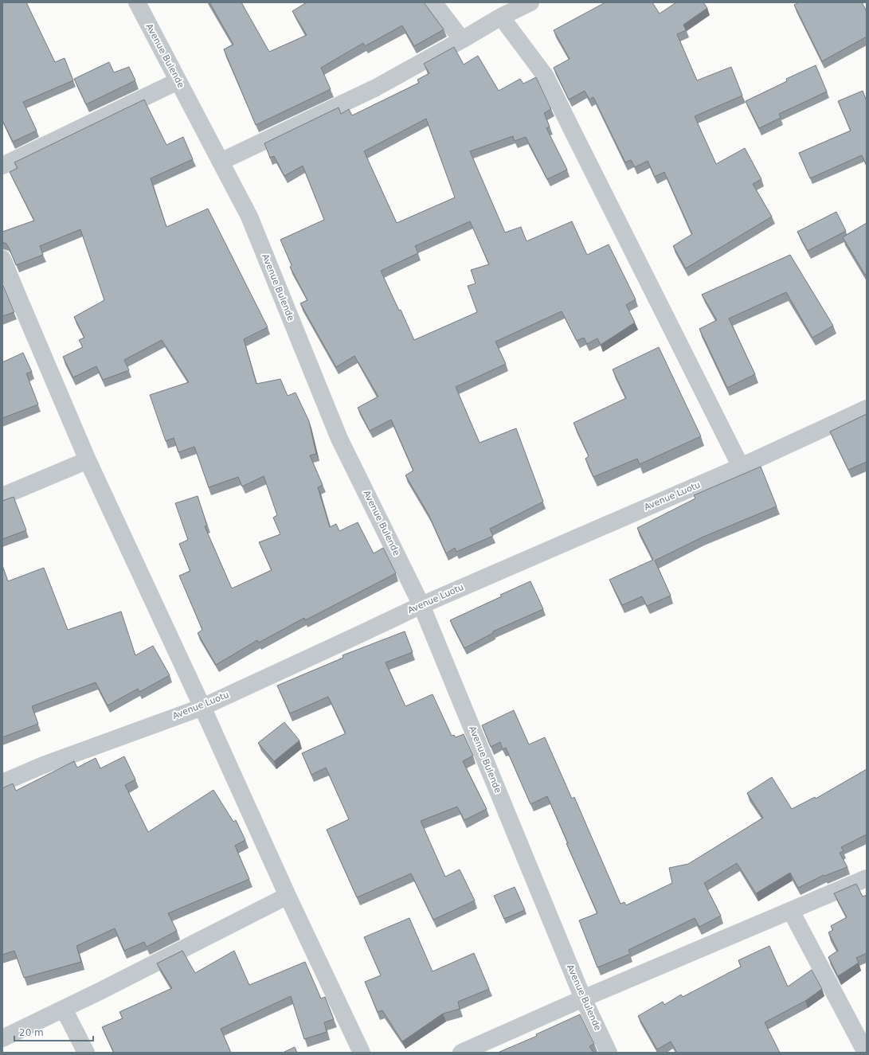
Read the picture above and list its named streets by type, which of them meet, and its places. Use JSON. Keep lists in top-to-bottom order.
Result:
{
  "streets": {
    "street": ["Avenue Bulende", "Avenue Luotu"]
  },
  "crossings": [
    ["Avenue Bulende", "Avenue Luotu"]
  ],
  "scale_bar": "20 m"
}
